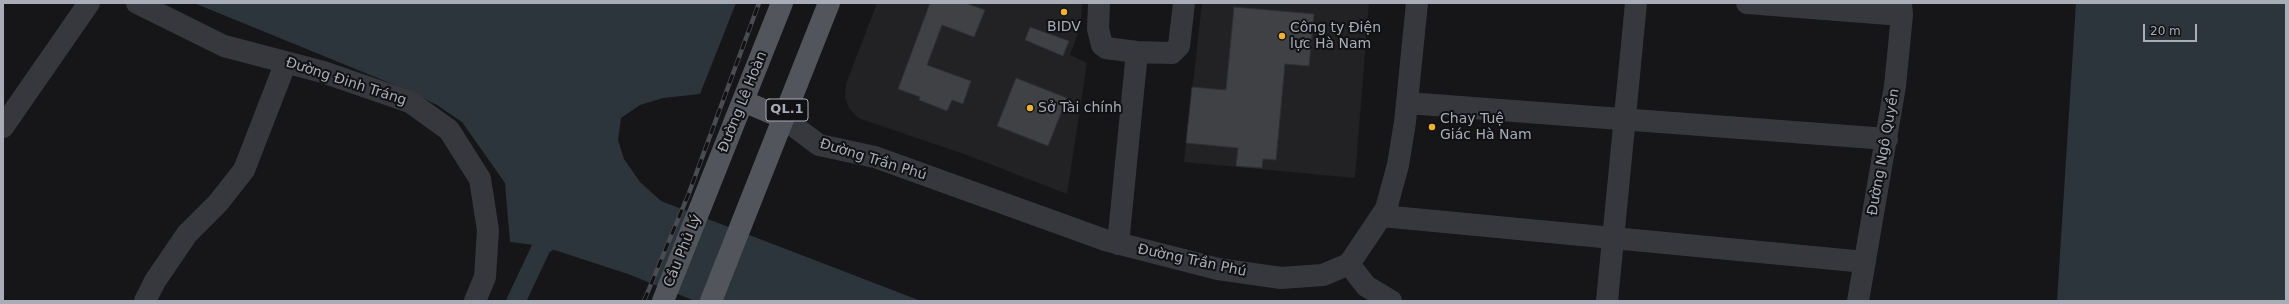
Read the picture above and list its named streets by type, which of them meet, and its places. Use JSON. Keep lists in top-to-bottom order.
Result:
{
  "streets": {
    "main road": ["Đường Lê Hoàn", "QL.1", "Cầu Phủ Lý"],
    "street": ["Đường Đinh Tráng", "Đường Ngô Quyền", "Đường Trần Phú"]
  },
  "crossings": [
    ["Đường Lê Hoàn", "Cầu Phủ Lý"],
    ["QL.1", "Đường Trần Phú"]
  ],
  "places": [
    "BIDV",
    "Công ty Điện lực Hà Nam",
    "Sở Tài chính",
    "Chay Tuệ Giác Hà Nam"
  ],
  "scale_bar": "20 m"
}
